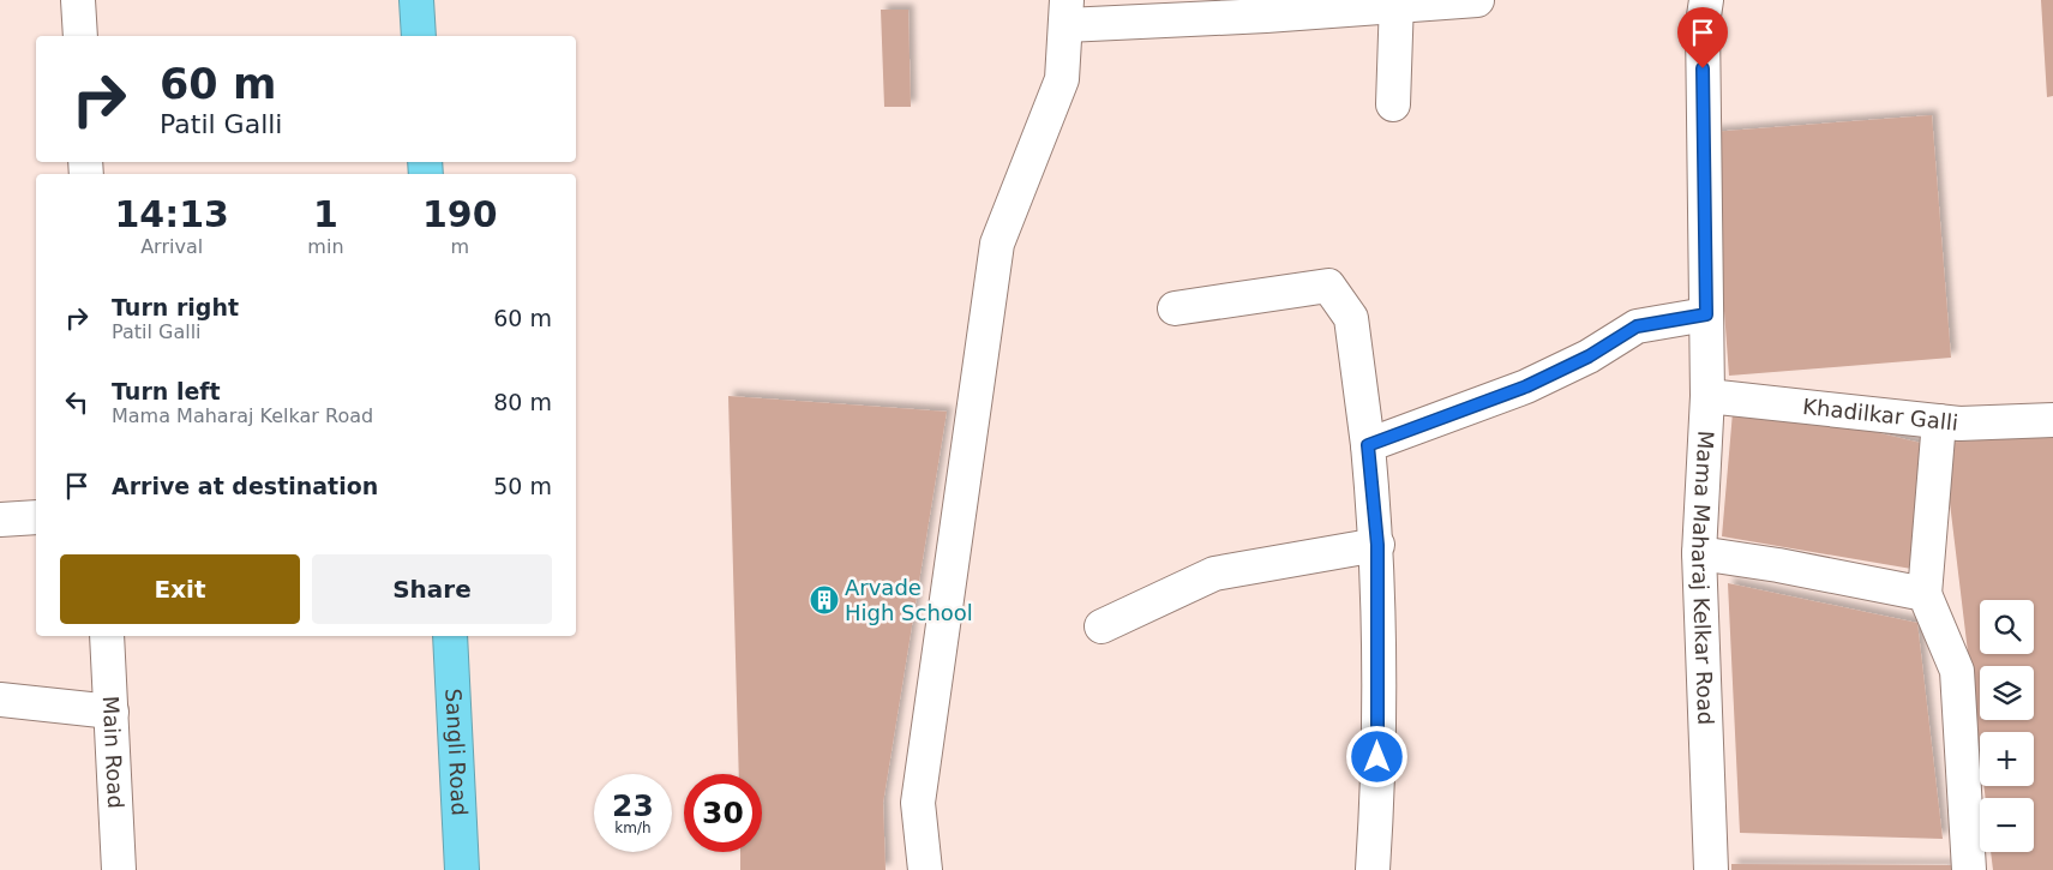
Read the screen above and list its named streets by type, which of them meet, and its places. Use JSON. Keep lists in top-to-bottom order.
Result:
{
  "streets": {
    "highway": ["Sangli Road"],
    "street": ["Khadilkar Galli", "Mama Maharaj Kelkar Road", "Main Road"]
  },
  "crossings": [
    ["Khadilkar Galli", "Mama Maharaj Kelkar Road"]
  ],
  "places": {
    "building": ["Arvade High School"]
  },
  "page": {
    "turn": ["60 m", "Patil Galli"],
    "eta": [
      "14:13",
      "Arrival",
      "1",
      "min",
      "190",
      "m"
    ],
    "list": [
      {
        "name": "Turn right",
        "note": "Patil Galli",
        "value": "60 m"
      },
      {
        "name": "Turn left",
        "note": "Mama Maharaj Kelkar Road",
        "value": "80 m"
      },
      {
        "name": "Arrive at destination",
        "value": "50 m"
      }
    ],
    "buttons": ["Exit", "Share"],
    "map_buttons": ["+", "−"],
    "speed": "23 km/h",
    "limit": "30"
  }
}
